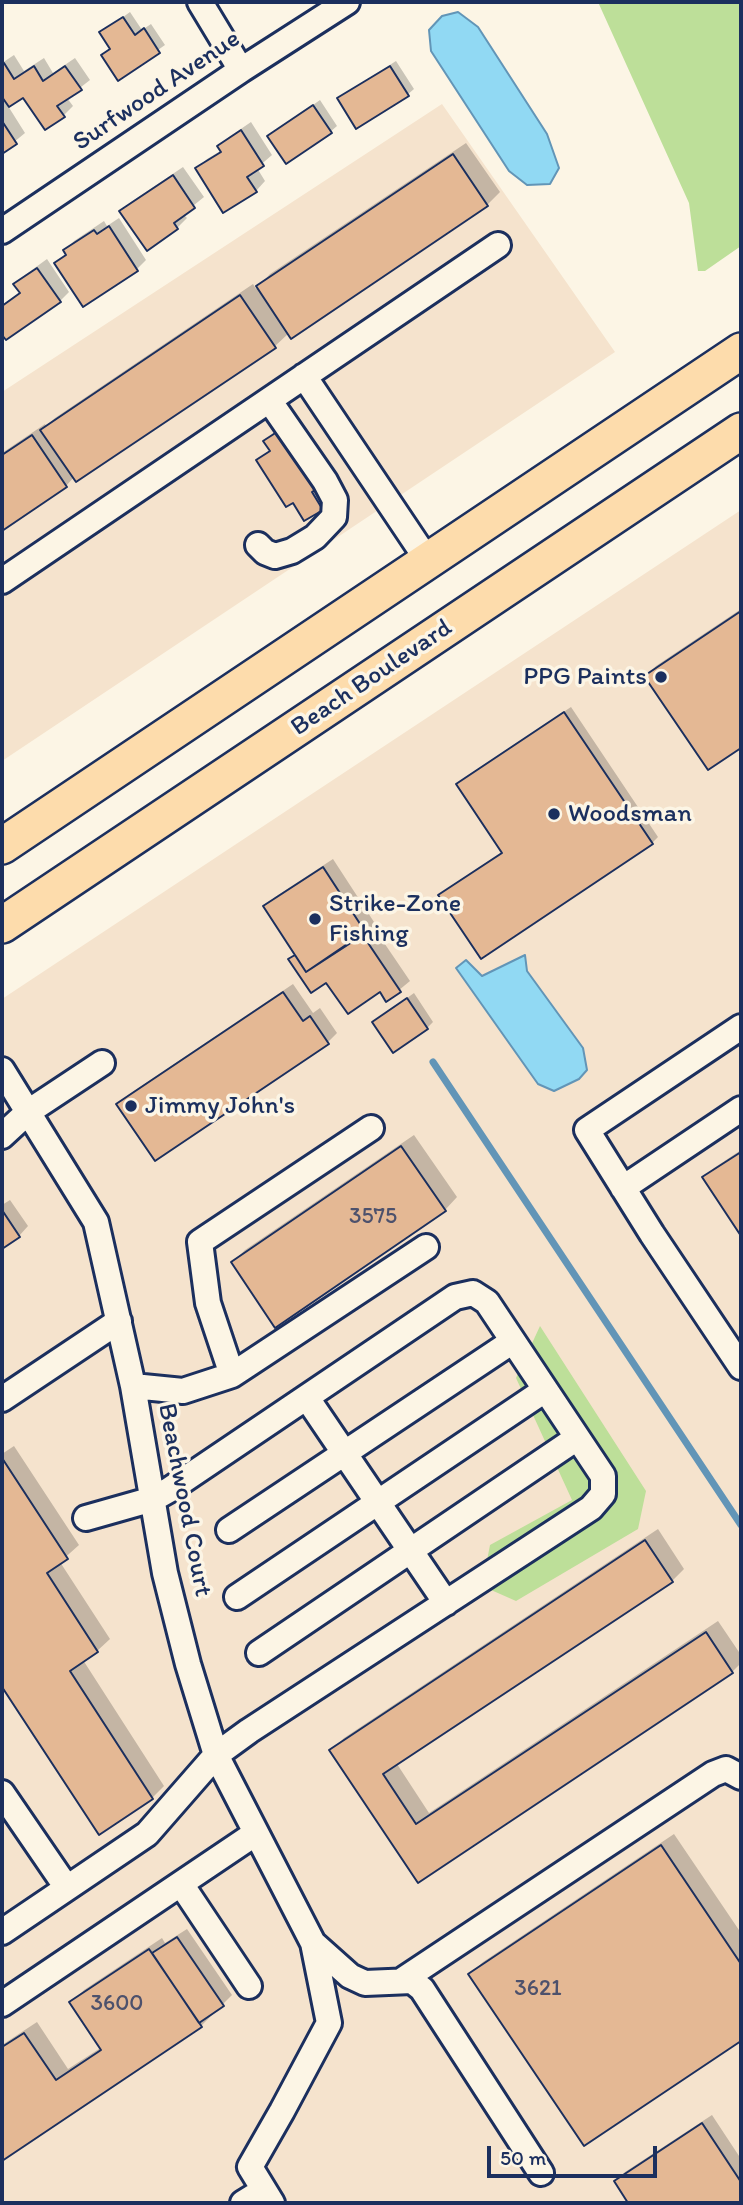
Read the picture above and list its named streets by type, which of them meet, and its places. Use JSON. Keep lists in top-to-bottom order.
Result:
{
  "streets": {
    "highway": ["Beach Boulevard"],
    "street": ["Surfwood Avenue", "Beachwood Court"]
  },
  "places": [
    "PPG Paints",
    "Woodsman",
    "Strike-Zone Fishing",
    "Jimmy John's"
  ],
  "house_numbers": ["3575", "3621", "3600"],
  "scale_bar": "50 m"
}
